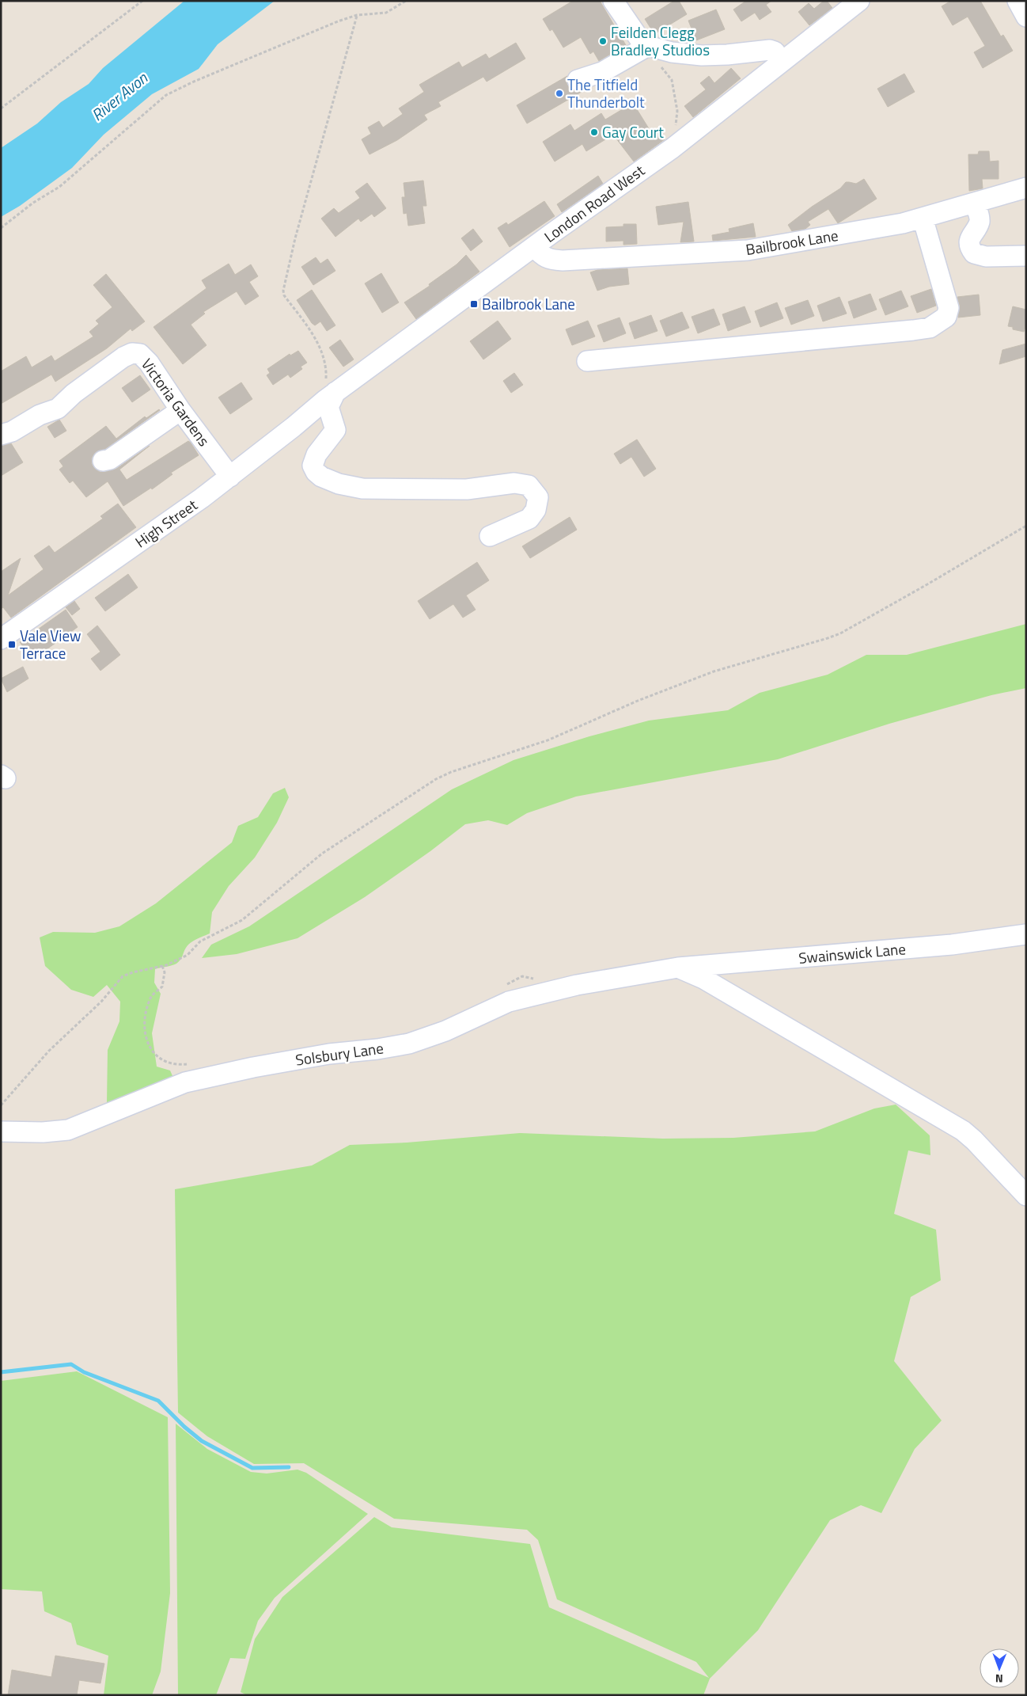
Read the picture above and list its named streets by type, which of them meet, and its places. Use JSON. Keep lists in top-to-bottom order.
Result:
{
  "streets": {
    "street": [
      "London Road West",
      "Bailbrook Lane",
      "Victoria Gardens",
      "High Street",
      "Swainswick Lane",
      "Solsbury Lane"
    ]
  },
  "crossings": [
    ["London Road West", "Bailbrook Lane"],
    ["London Road West", "High Street"],
    ["Victoria Gardens", "High Street"],
    ["Swainswick Lane", "Solsbury Lane"]
  ],
  "water": ["River Avon"],
  "places": {
    "other": ["Feilden Clegg Bradley Studios", "The Titfield Thunderbolt", "Gay Court"],
    "transit": ["Bailbrook Lane", "Vale View Terrace"]
  },
  "north": "bottom"
}
